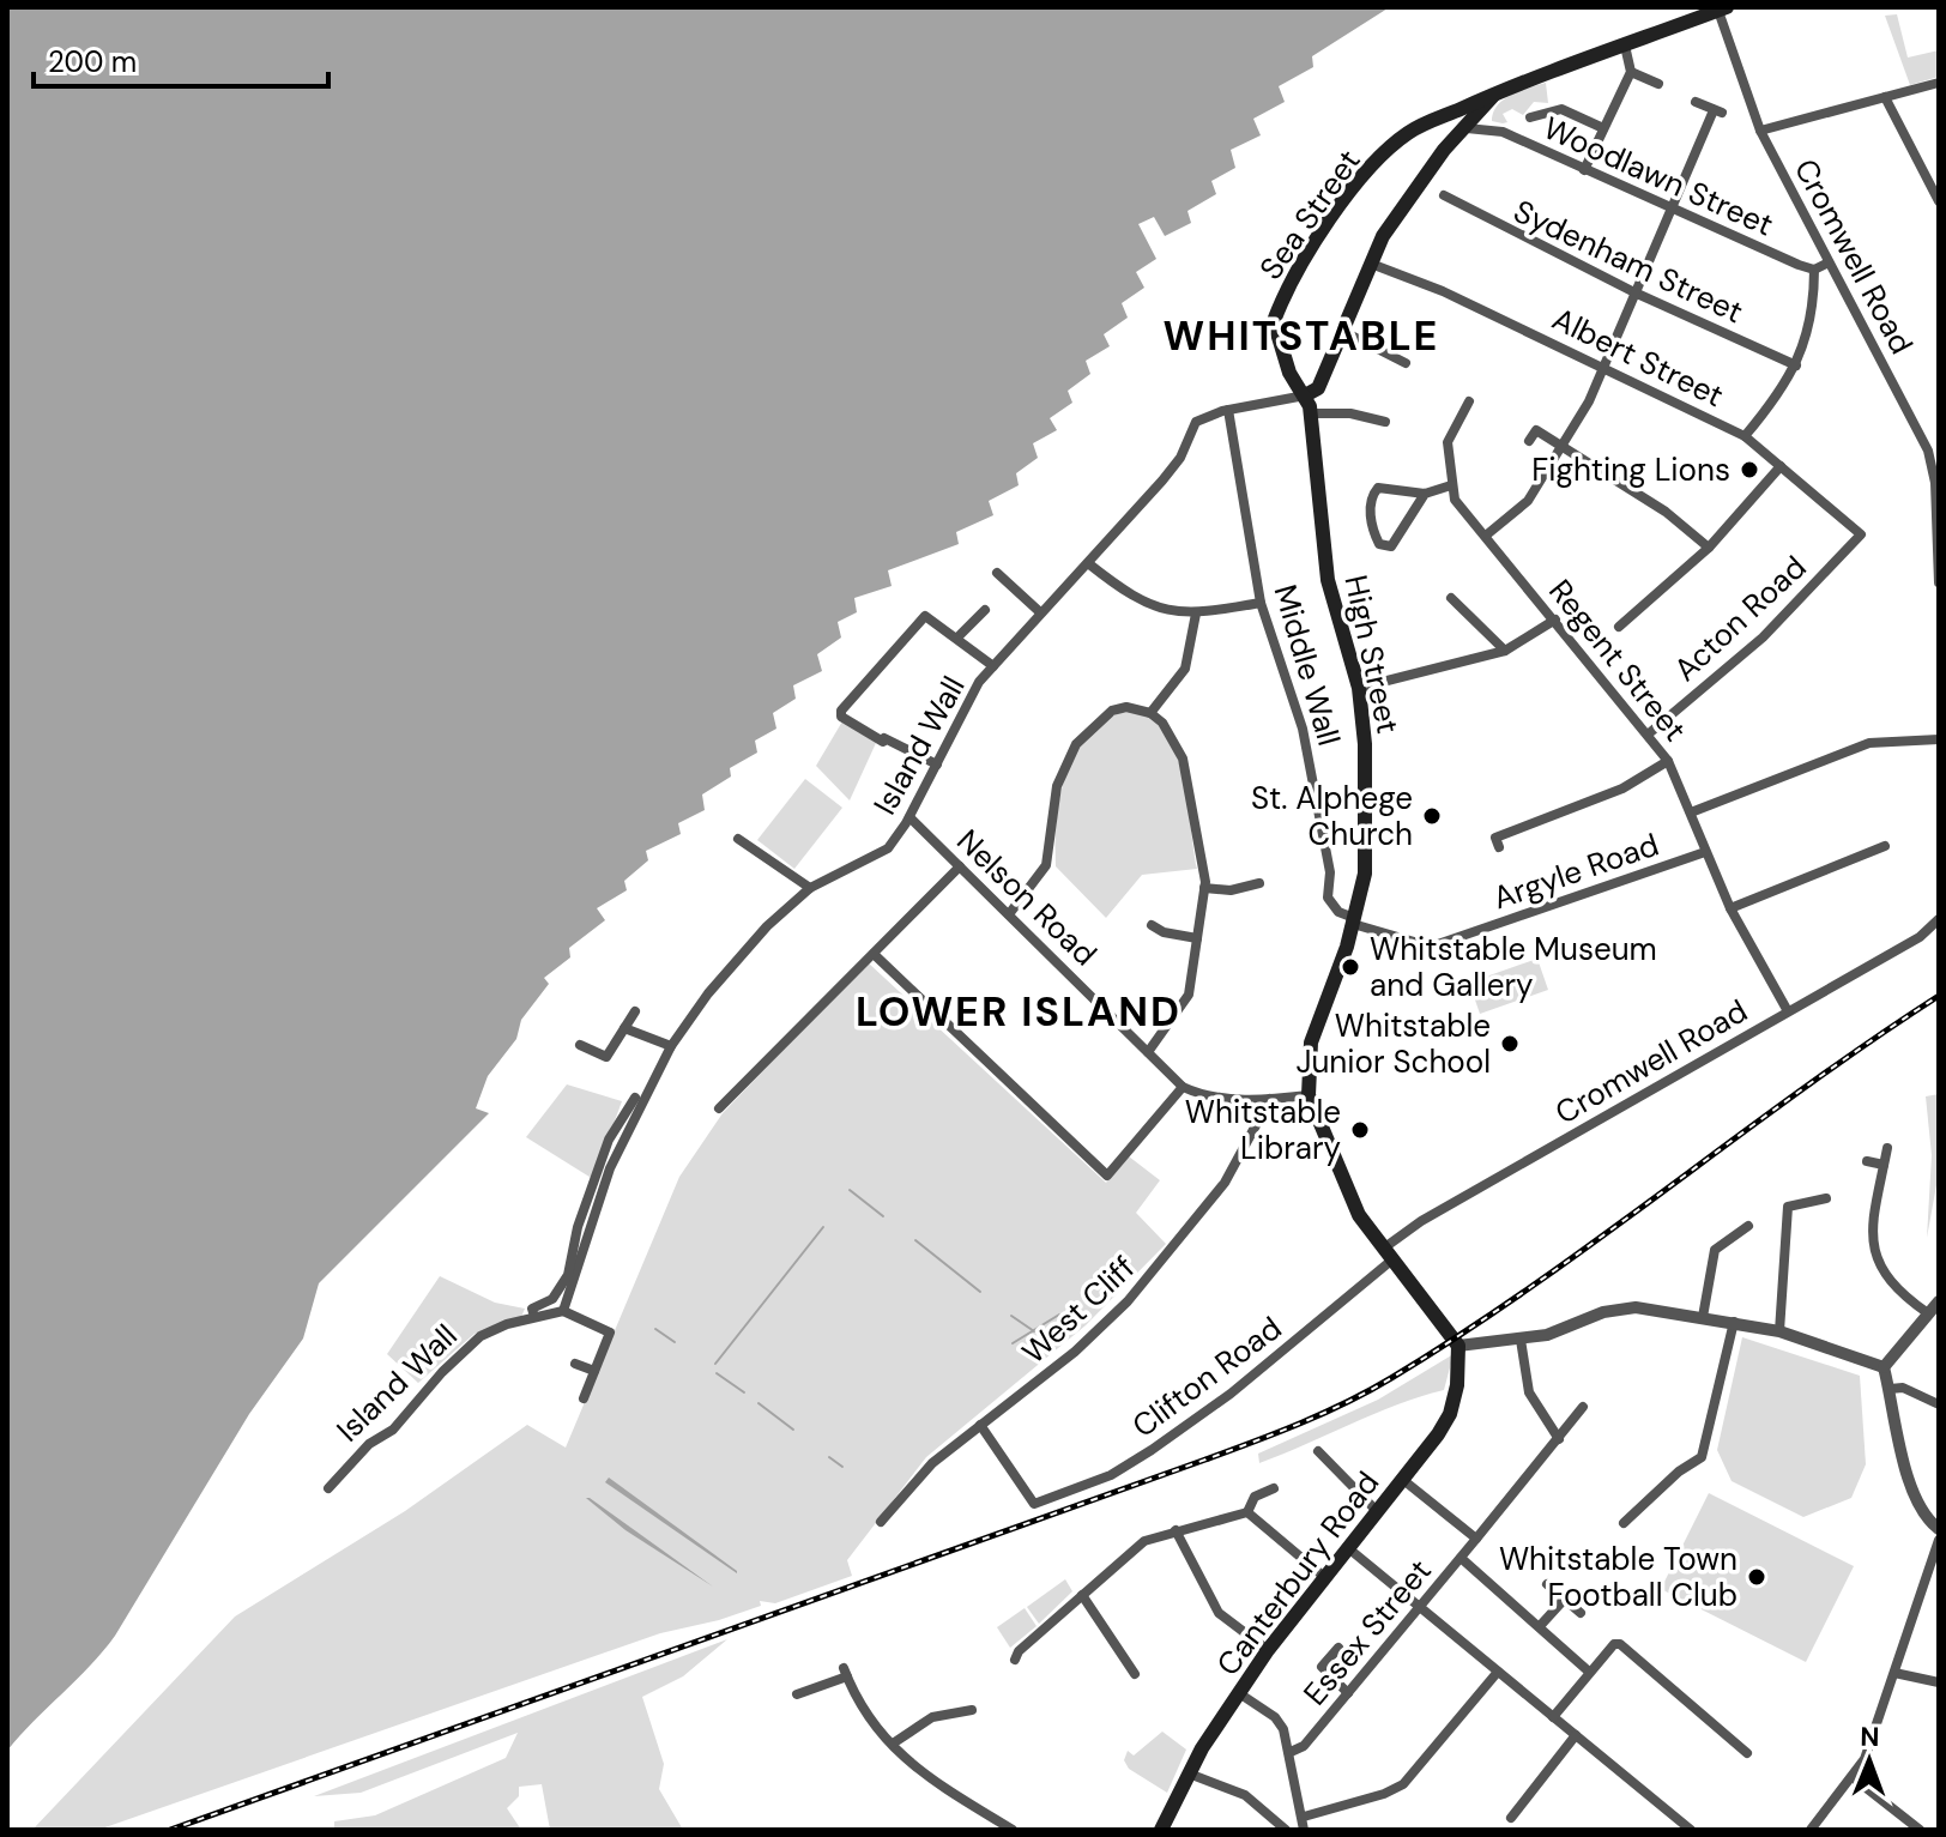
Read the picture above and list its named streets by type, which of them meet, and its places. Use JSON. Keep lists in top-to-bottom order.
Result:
{
  "streets": {
    "main road": ["Sea Street", "High Street", "Canterbury Road"],
    "street": [
      "Woodlawn Street",
      "Cromwell Road",
      "Sydenham Street",
      "Albert Street",
      "Acton Road",
      "Regent Street",
      "Middle Wall",
      "Island Wall",
      "Argyle Road",
      "Nelson Road",
      "West Cliff",
      "Clifton Road",
      "Essex Street"
    ]
  },
  "crossings": [
    ["Sea Street", "Cromwell Road"],
    ["Sea Street", "High Street"],
    ["Cromwell Road", "Regent Street"],
    ["Cromwell Road", "Clifton Road"],
    ["Albert Street", "Acton Road"],
    ["Acton Road", "Regent Street"],
    ["High Street", "Middle Wall"],
    ["High Street", "Island Wall"],
    ["High Street", "Argyle Road"],
    ["Regent Street", "Argyle Road"],
    ["Middle Wall", "Island Wall"],
    ["Middle Wall", "Argyle Road"],
    ["Island Wall", "Nelson Road"],
    ["West Cliff", "Clifton Road"]
  ],
  "districts": ["WHITSTABLE", "LOWER ISLAND"],
  "places": [
    "Fighting Lions",
    "St. Alphege Church",
    "Whitstable Museum and Gallery",
    "Whitstable Junior School",
    "Whitstable Library",
    "Whitstable Town Football Club"
  ],
  "scale_bar": "200 m",
  "north": "top"
}
